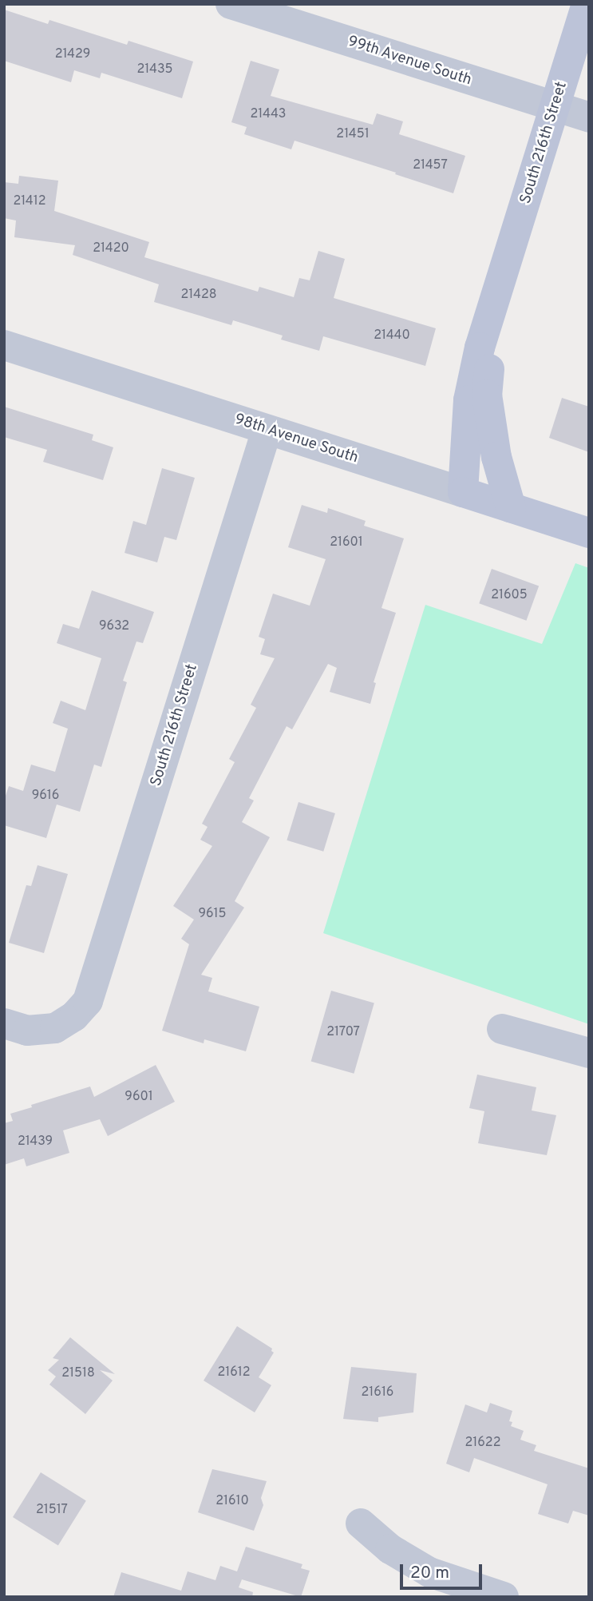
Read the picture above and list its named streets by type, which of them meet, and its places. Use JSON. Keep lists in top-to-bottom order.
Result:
{
  "streets": {
    "street": ["99th Avenue South", "South 216th Street", "98th Avenue South"]
  },
  "crossings": [
    ["99th Avenue South", "South 216th Street"],
    ["South 216th Street", "98th Avenue South"]
  ],
  "house_numbers": [
    "21429",
    "21435",
    "21443",
    "21451",
    "21457",
    "21412",
    "21420",
    "21428",
    "21440",
    "21601",
    "21605",
    "9632",
    "9616",
    "9615",
    "21707",
    "9601",
    "21439",
    "21612",
    "21518",
    "21616",
    "21622",
    "21610",
    "21517"
  ],
  "scale_bar": "20 m"
}
